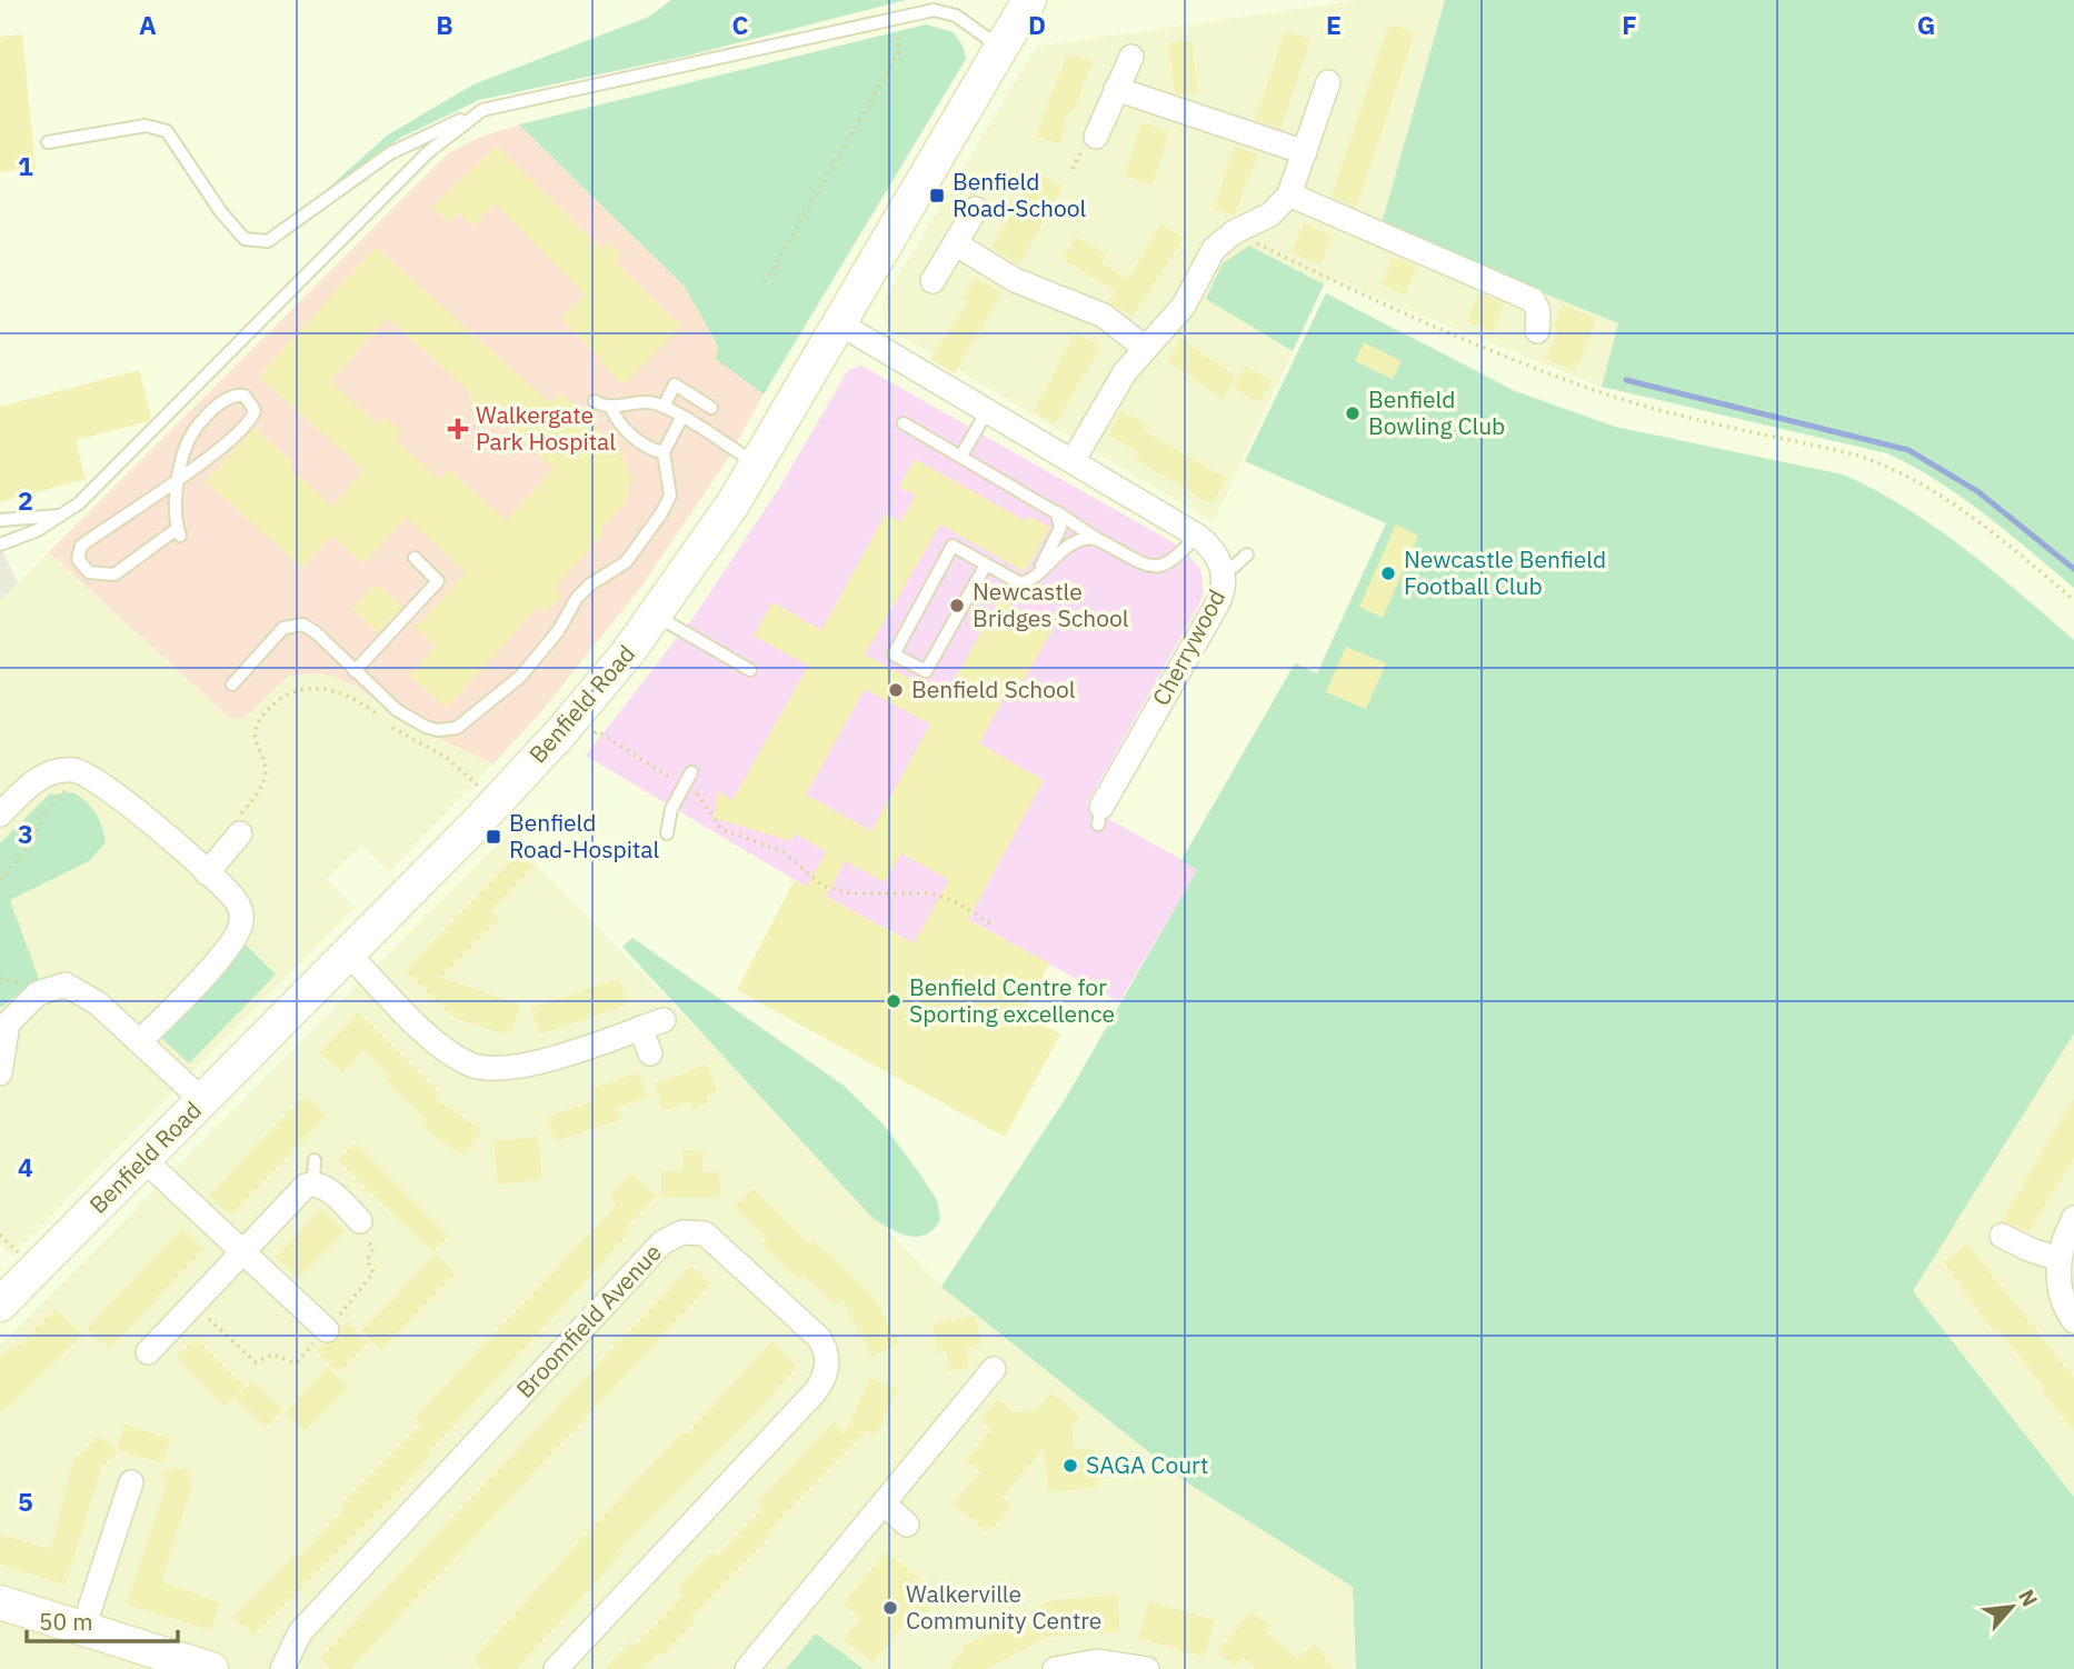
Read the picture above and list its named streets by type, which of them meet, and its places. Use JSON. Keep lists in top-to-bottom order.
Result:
{
  "streets": {
    "street": ["Cherrywood", "Benfield Road", "Broomfield Avenue"]
  },
  "crossings": [
    ["Cherrywood", "Benfield Road"]
  ],
  "places": {
    "transit": ["Benfield Road-School", "Benfield Road-Hospital"],
    "other": [
      "Benfield Bowling Club",
      "Newcastle Benfield Football Club",
      "Newcastle Bridges School",
      "Benfield School",
      "Benfield Centre for Sporting excellence",
      "SAGA Court",
      "Walkerville Community Centre"
    ],
    "health": ["Walkergate Park Hospital"]
  },
  "scale_bar": "50 m",
  "north": "top right",
  "grid": {
    "columns": [
      "A",
      "B",
      "C",
      "D",
      "E",
      "F",
      "G"
    ],
    "rows": [
      "1",
      "2",
      "3",
      "4",
      "5"
    ]
  }
}
